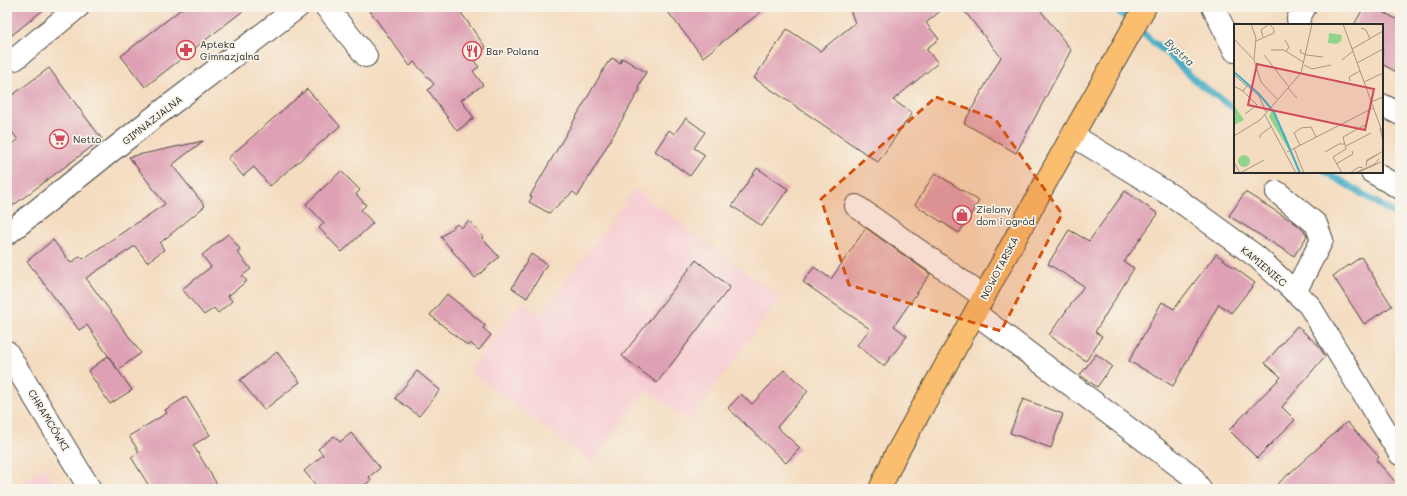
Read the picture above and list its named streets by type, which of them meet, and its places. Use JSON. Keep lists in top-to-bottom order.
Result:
{
  "streets": {
    "main road": ["NOWOTARSKA"],
    "street": ["GIMNAZJALNA", "KAMIENIEC", "CHRAMCÓWKI"]
  },
  "crossings": [
    ["KAMIENIEC", "NOWOTARSKA"]
  ],
  "water": ["Bystra"],
  "places": {
    "pharmacy": ["Apteka Gimnazjalna"],
    "restaurant": ["Bar Polana"],
    "supermarket": ["Netto"],
    "shop": ["Zielony dom i ogród"]
  }
}
